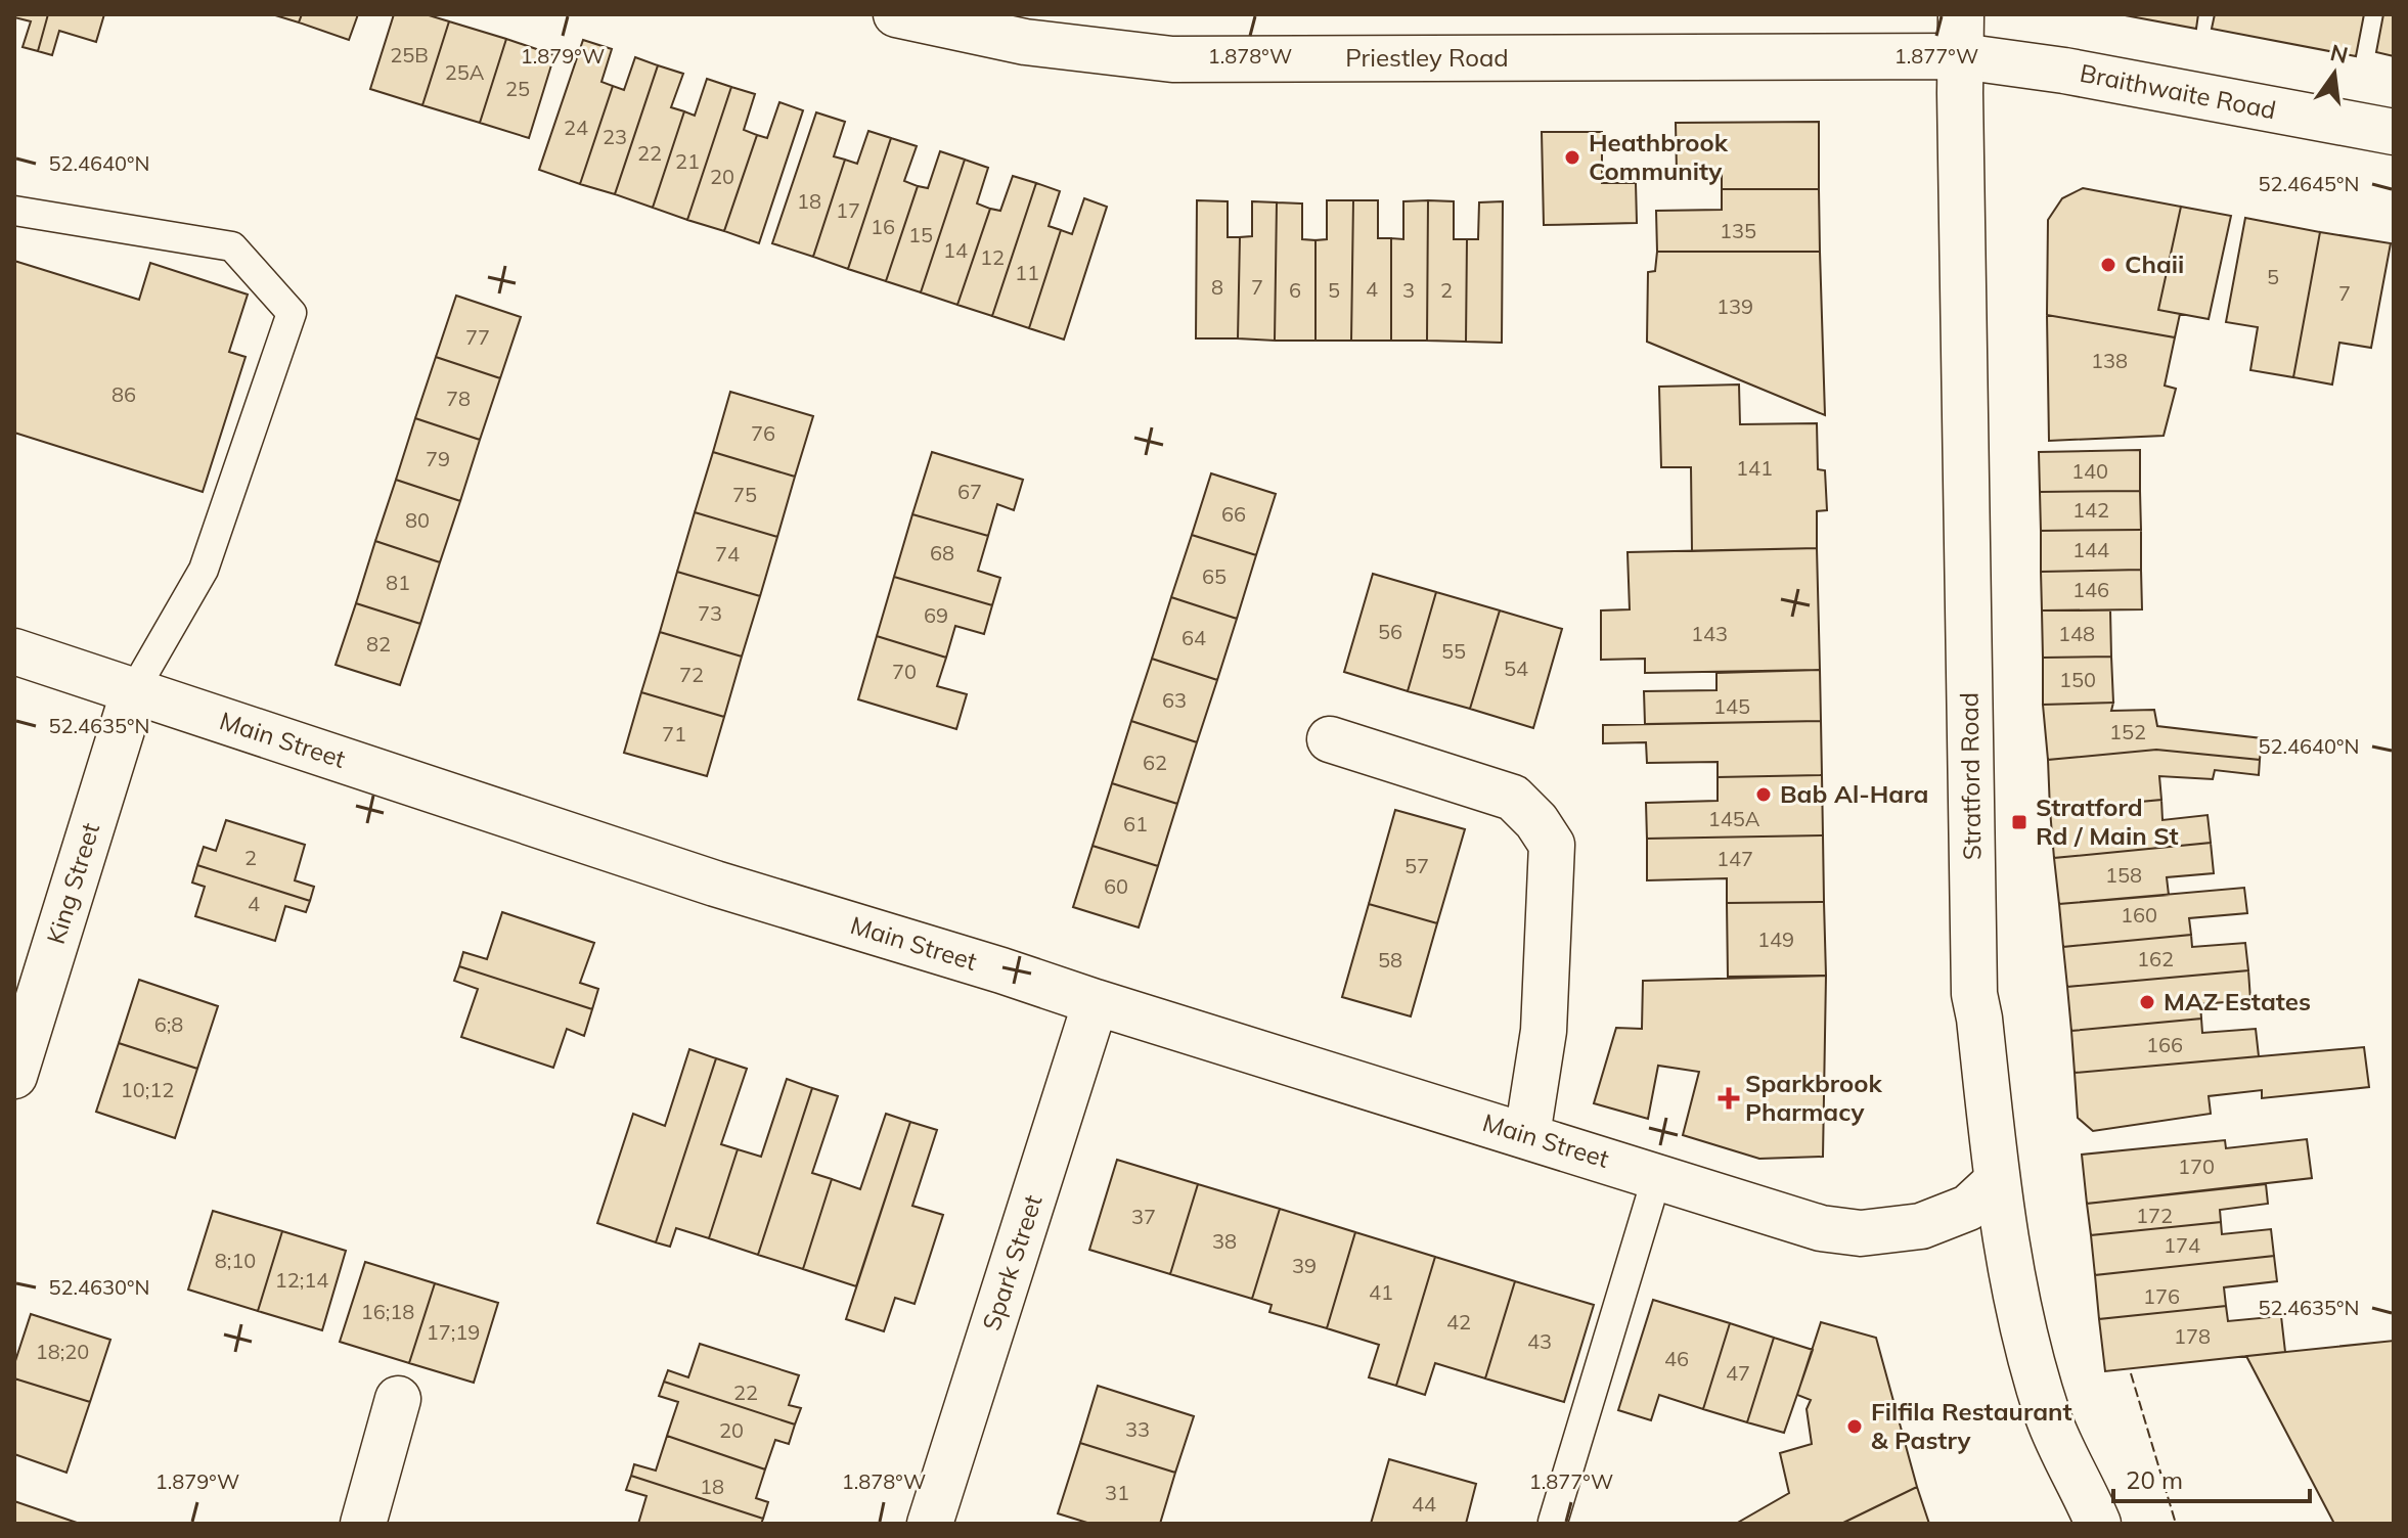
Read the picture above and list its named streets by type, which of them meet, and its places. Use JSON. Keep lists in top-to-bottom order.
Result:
{
  "streets": {
    "main road": [
      "Priestley Road",
      "Braithwaite Road",
      "Main Street",
      "Stratford Road",
      "King Street",
      "Spark Street"
    ]
  },
  "crossings": [
    ["Priestley Road", "Braithwaite Road"],
    ["Priestley Road", "Stratford Road"],
    ["Braithwaite Road", "Stratford Road"],
    ["Main Street", "Stratford Road"],
    ["Main Street", "King Street"],
    ["Main Street", "Spark Street"]
  ],
  "places": {
    "other": [
      "Heathbrook Community",
      "Chaii",
      "Bab Al-Hara",
      "MAZ Estates",
      "Filfila Restaurant & Pastry"
    ],
    "transit": ["Stratford Rd / Main St"],
    "health": ["Sparkbrook Pharmacy"]
  },
  "house_numbers": [
    "25B",
    "25A",
    "25",
    "24",
    "23",
    "22",
    "21",
    "20",
    "18",
    "17",
    "16",
    "135",
    "15",
    "14",
    "12",
    "11",
    "5",
    "8",
    "7",
    "4",
    "6",
    "5",
    "3",
    "2",
    "7",
    "139",
    "77",
    "138",
    "86",
    "78",
    "76",
    "79",
    "141",
    "140",
    "67",
    "75",
    "142",
    "66",
    "80",
    "144",
    "68",
    "74",
    "65",
    "81",
    "146",
    "73",
    "69",
    "56",
    "143",
    "148",
    "64",
    "82",
    "55",
    "54",
    "70",
    "72",
    "150",
    "63",
    "145",
    "152",
    "71",
    "62",
    "145A",
    "61",
    "2",
    "147",
    "57",
    "158",
    "60",
    "4",
    "160",
    "149",
    "162",
    "58",
    "6;8",
    "166",
    "10;12",
    "170",
    "172",
    "37",
    "38",
    "174",
    "8;10",
    "39",
    "12;14",
    "41",
    "176",
    "16;18",
    "42",
    "17;19",
    "178",
    "43",
    "18;20",
    "46",
    "47",
    "22",
    "33",
    "20",
    "18",
    "31",
    "44"
  ],
  "scale_bar": "20 m",
  "north": "top",
  "coordinates": [
    "1.879°W",
    "1.878°W",
    "1.877°W",
    "52.4640°N",
    "52.4645°N",
    "52.4635°N",
    "52.4630°N"
  ]
}
